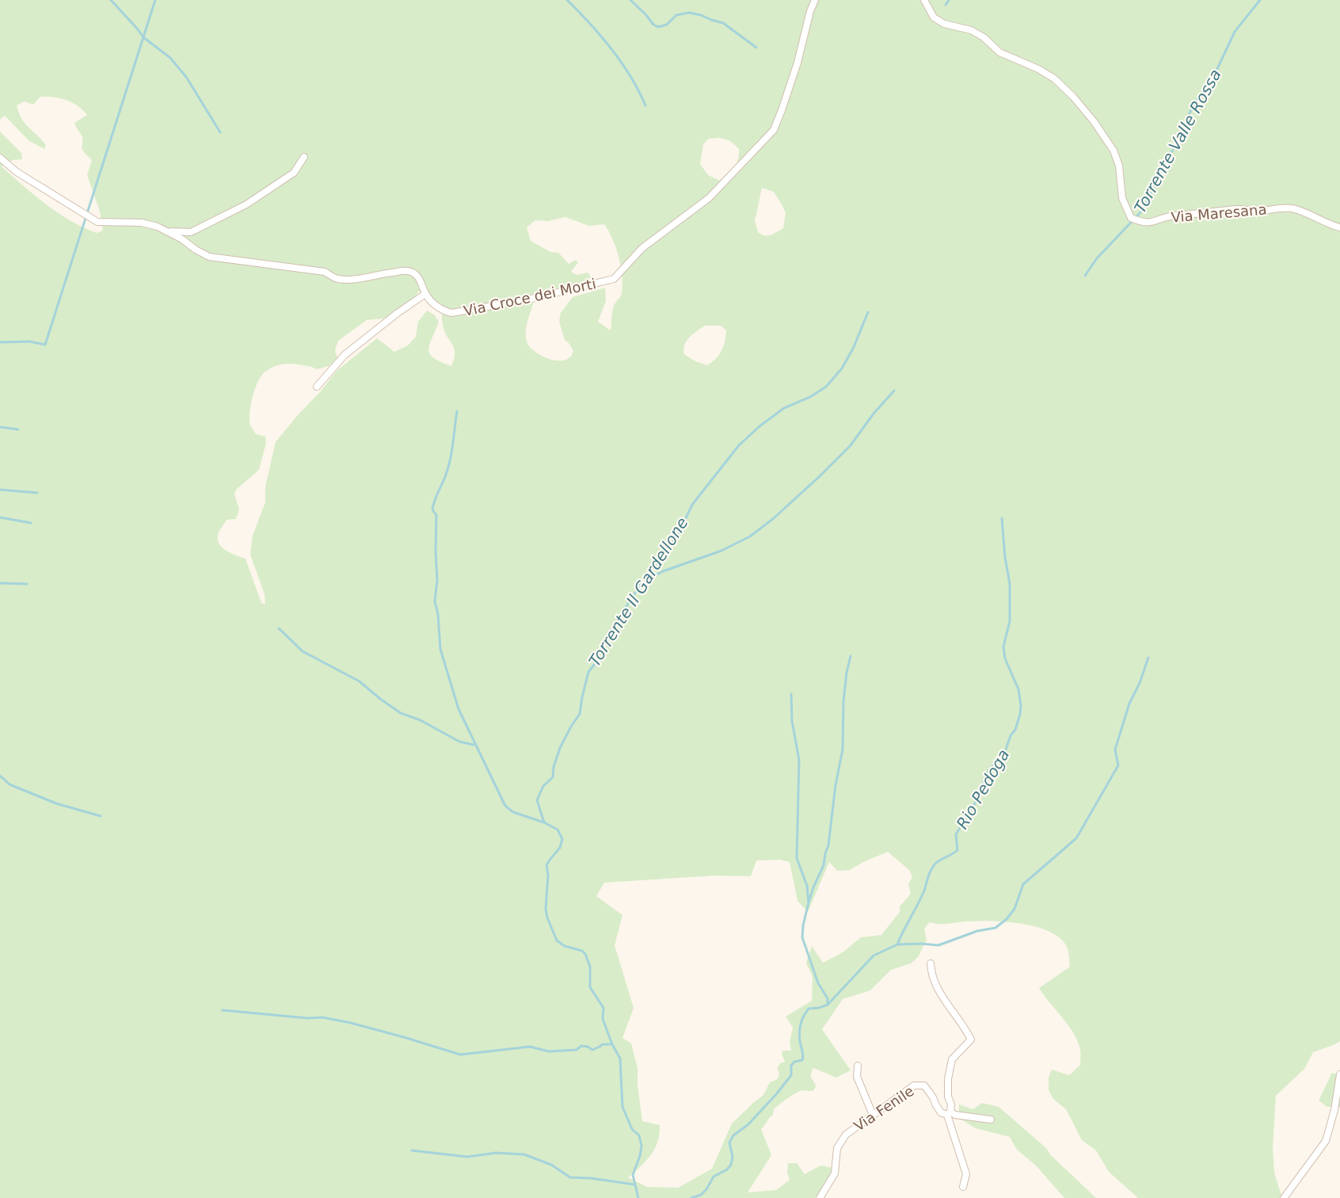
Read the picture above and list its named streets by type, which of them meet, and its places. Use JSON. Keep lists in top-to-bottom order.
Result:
{
  "streets": {
    "street": ["Via Maresana", "Via Croce dei Morti", "Via Fenile"]
  },
  "water": ["Torrente Valle Rossa", "Torrente Il Gardellone", "Rio Pedoga"]
}
